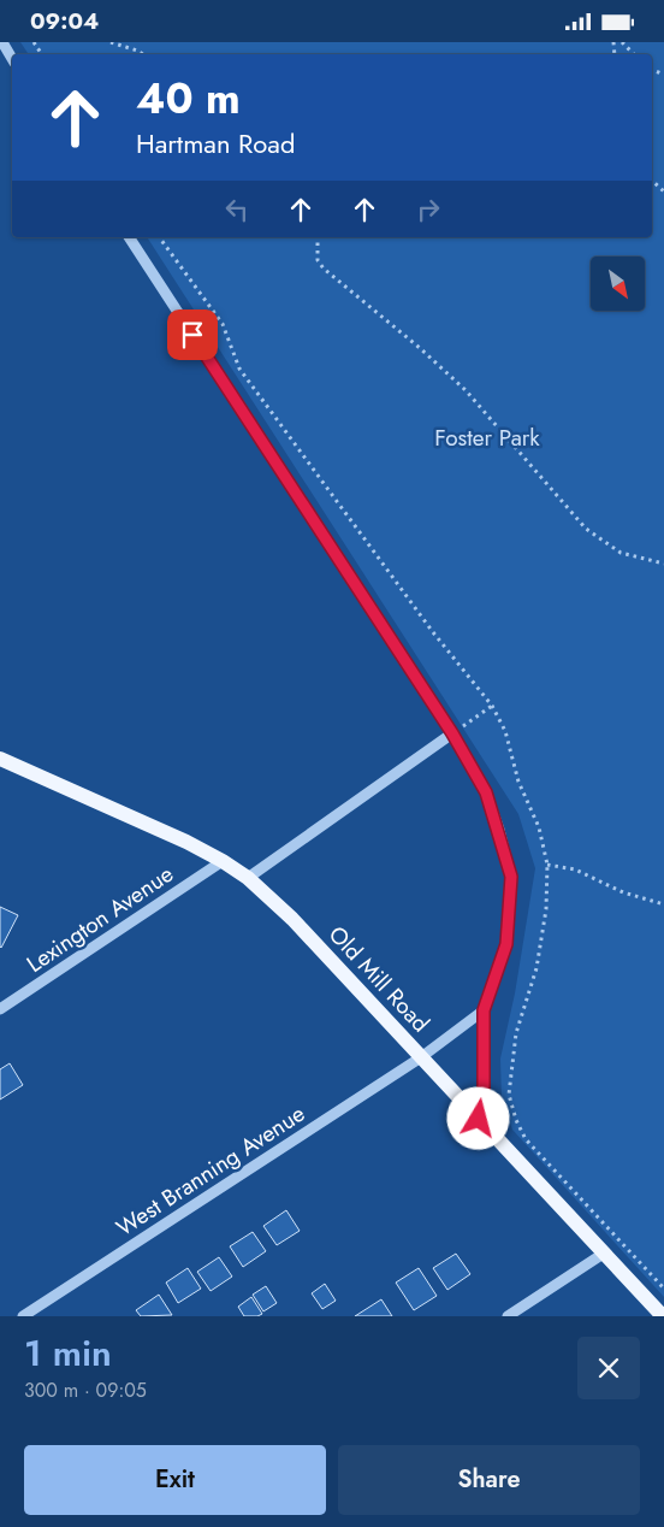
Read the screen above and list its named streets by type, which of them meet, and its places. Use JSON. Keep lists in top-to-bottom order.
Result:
{
  "streets": {
    "main road": ["Old Mill Road"],
    "street": ["Lexington Avenue", "West Branning Avenue"]
  },
  "crossings": [
    ["Lexington Avenue", "Old Mill Road"],
    ["Old Mill Road", "West Branning Avenue"]
  ],
  "parks": ["Foster Park"],
  "north": "bottom right",
  "page": {
    "status": "09:04",
    "turn": ["40 m", "Hartman Road"],
    "heading": ["1 min", "300 m · 09:05"],
    "buttons": ["Exit", "Share"]
  }
}
